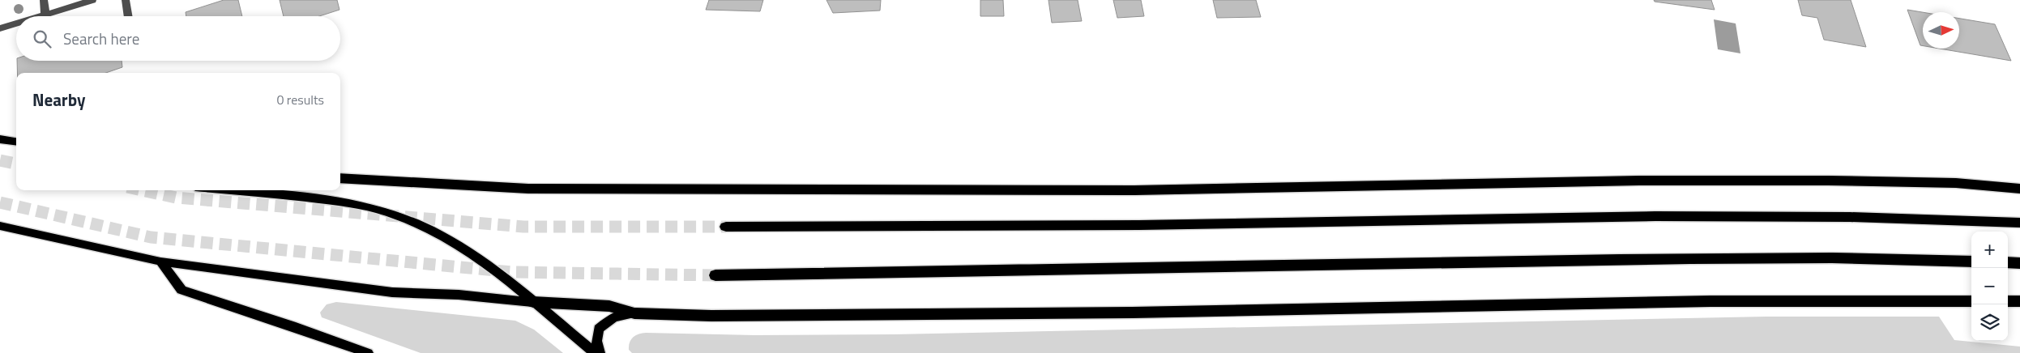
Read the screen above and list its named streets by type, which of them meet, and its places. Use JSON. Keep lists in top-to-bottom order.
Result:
{
  "north": "right",
  "page": {
    "search": "Search here",
    "heading": ["Nearby", "0 results"],
    "map_buttons": ["+", "−"]
  }
}
